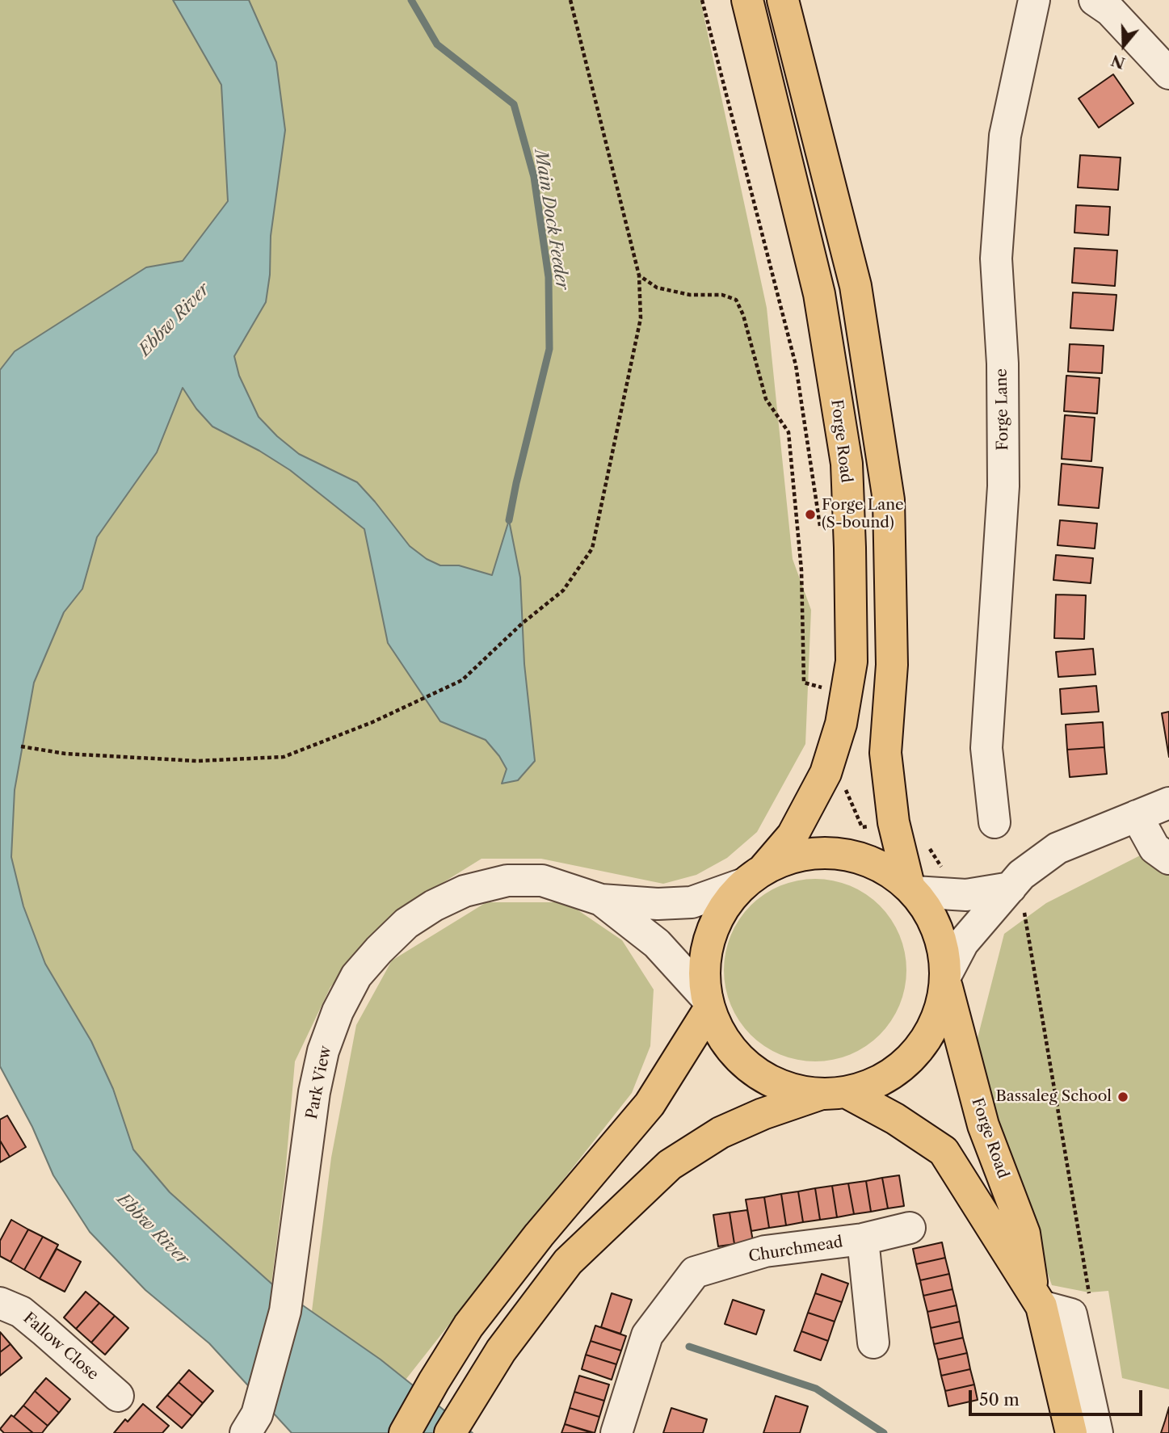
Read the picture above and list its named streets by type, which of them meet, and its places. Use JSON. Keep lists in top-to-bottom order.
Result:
{
  "streets": {
    "main road": ["Forge Road"],
    "street": [
      "Forge Lane",
      "Park View",
      "Churchmead",
      "Fallow Close"
    ]
  },
  "crossings": [
    ["Forge Road", "Park View"]
  ],
  "water": ["Main Dock Feeder", "Ebbw River"],
  "places": ["Forge Lane (S-bound)", "Bassaleg School"],
  "scale_bar": "50 m",
  "north": "bottom"
}
